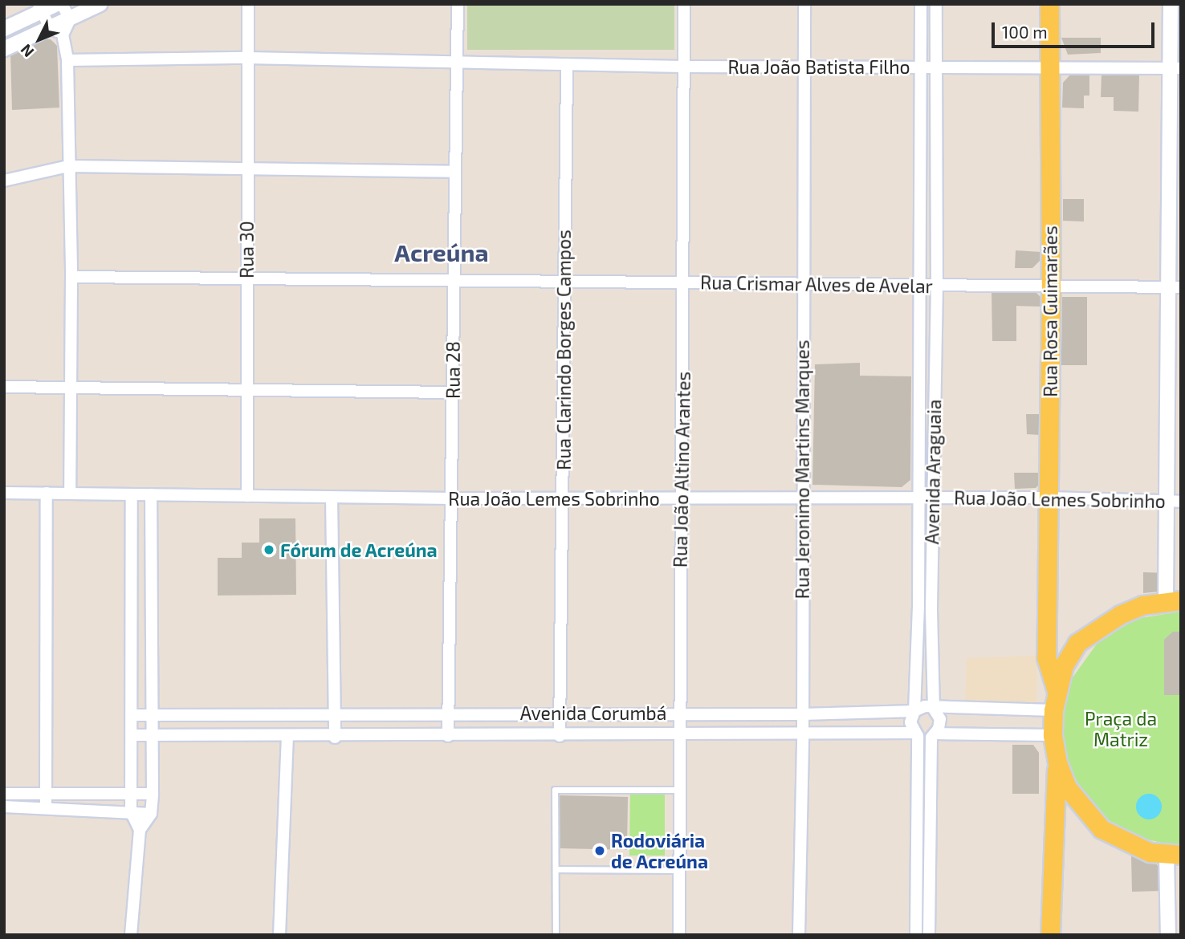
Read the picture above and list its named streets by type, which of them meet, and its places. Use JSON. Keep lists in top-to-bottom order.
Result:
{
  "streets": {
    "main road": ["Rua Rosa Guimarães"],
    "street": [
      "Rua João Batista Filho",
      "Rua 30",
      "Rua Crismar Alves de Avelar",
      "Rua Clarindo Borges Campos",
      "Rua 28",
      "Rua João Altino Arantes",
      "Rua Jeronimo Martins Marques",
      "Avenida Araguaia",
      "Rua João Lemes Sobrinho",
      "Avenida Corumbá"
    ]
  },
  "crossings": [
    ["Rua João Batista Filho", "Rua 30"],
    ["Rua João Batista Filho", "Rua Rosa Guimarães"],
    ["Rua João Batista Filho", "Rua Clarindo Borges Campos"],
    ["Rua João Batista Filho", "Rua 28"],
    ["Rua João Batista Filho", "Rua João Altino Arantes"],
    ["Rua João Batista Filho", "Rua Jeronimo Martins Marques"],
    ["Rua João Batista Filho", "Avenida Araguaia"],
    ["Rua 30", "Rua Crismar Alves de Avelar"],
    ["Rua 30", "Rua João Lemes Sobrinho"],
    ["Rua Crismar Alves de Avelar", "Rua Rosa Guimarães"],
    ["Rua Crismar Alves de Avelar", "Rua Clarindo Borges Campos"],
    ["Rua Crismar Alves de Avelar", "Rua 28"],
    ["Rua Crismar Alves de Avelar", "Rua João Altino Arantes"],
    ["Rua Crismar Alves de Avelar", "Rua Jeronimo Martins Marques"],
    ["Rua Crismar Alves de Avelar", "Avenida Araguaia"],
    ["Rua Rosa Guimarães", "Rua João Lemes Sobrinho"],
    ["Rua Clarindo Borges Campos", "Rua João Lemes Sobrinho"],
    ["Rua Clarindo Borges Campos", "Avenida Corumbá"],
    ["Rua 28", "Rua João Lemes Sobrinho"],
    ["Rua 28", "Avenida Corumbá"],
    ["Rua João Altino Arantes", "Rua João Lemes Sobrinho"],
    ["Rua João Altino Arantes", "Avenida Corumbá"],
    ["Rua Jeronimo Martins Marques", "Rua João Lemes Sobrinho"],
    ["Rua Jeronimo Martins Marques", "Avenida Corumbá"],
    ["Avenida Araguaia", "Rua João Lemes Sobrinho"],
    ["Avenida Araguaia", "Avenida Corumbá"]
  ],
  "districts": ["Acreúna"],
  "parks": ["Praça da Matriz"],
  "places": ["Fórum de Acreúna", "Rodoviária de Acreúna"],
  "scale_bar": "100 m",
  "north": "bottom left"
}
